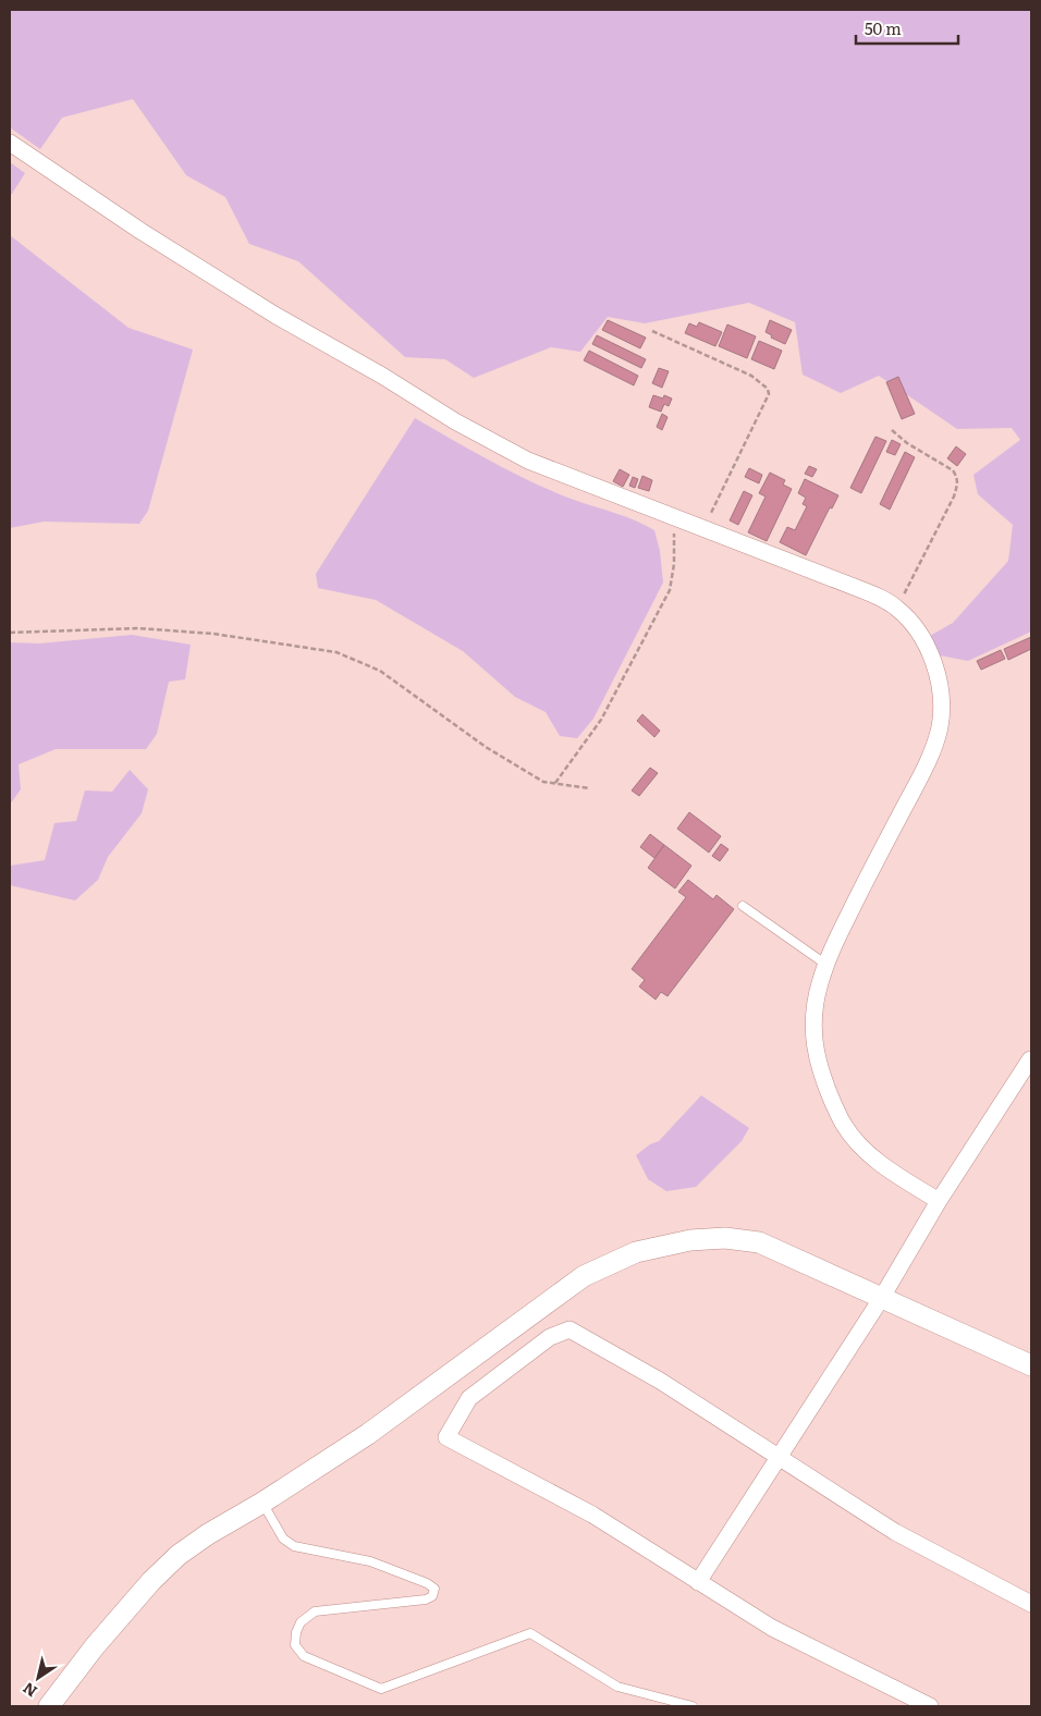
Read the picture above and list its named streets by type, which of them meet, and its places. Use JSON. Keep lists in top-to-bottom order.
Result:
{
  "scale_bar": "50 m",
  "north": "bottom left"
}
